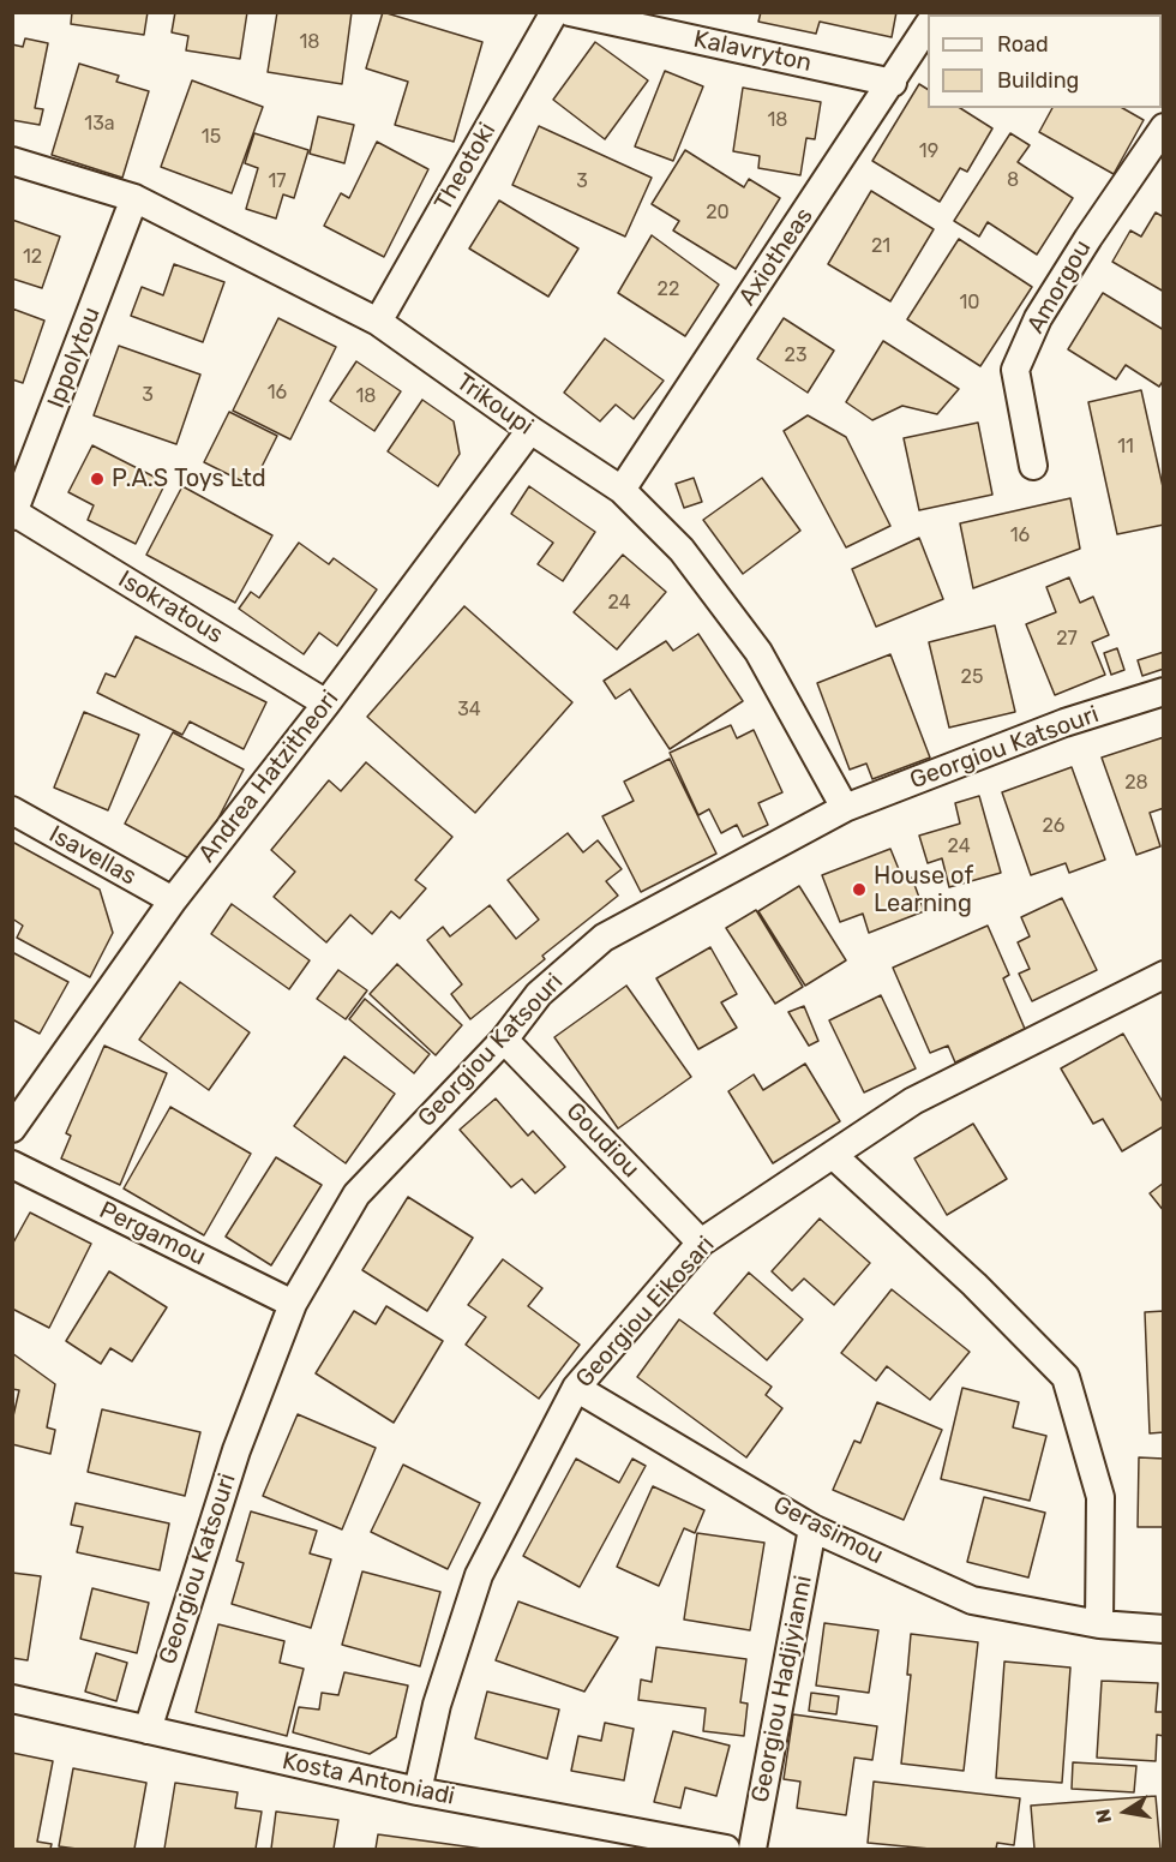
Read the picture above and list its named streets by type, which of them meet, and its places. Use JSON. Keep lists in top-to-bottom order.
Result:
{
  "streets": {
    "street": [
      "Kalavryton",
      "Theotoki",
      "Axiotheas",
      "Amorgou",
      "Ippolytou",
      "Trikoupi",
      "Isokratous",
      "Georgiou Katsouri",
      "Andrea Hatzitheori",
      "Isavellas",
      "Goudiou",
      "Pergamou",
      "Georgiou Eikosari",
      "Gerasimou",
      "Georgiou Hadjiyianni",
      "Kosta Antoniadi"
    ]
  },
  "crossings": [
    ["Kalavryton", "Axiotheas"],
    ["Theotoki", "Trikoupi"],
    ["Axiotheas", "Trikoupi"],
    ["Ippolytou", "Trikoupi"],
    ["Ippolytou", "Isokratous"],
    ["Trikoupi", "Georgiou Katsouri"],
    ["Trikoupi", "Andrea Hatzitheori"],
    ["Isokratous", "Andrea Hatzitheori"],
    ["Georgiou Katsouri", "Goudiou"],
    ["Georgiou Katsouri", "Pergamou"],
    ["Georgiou Katsouri", "Kosta Antoniadi"],
    ["Andrea Hatzitheori", "Isavellas"],
    ["Goudiou", "Georgiou Eikosari"],
    ["Georgiou Eikosari", "Gerasimou"],
    ["Georgiou Eikosari", "Kosta Antoniadi"],
    ["Gerasimou", "Georgiou Hadjiyianni"]
  ],
  "places": ["P.A.S Toys Ltd", "House of Learning"],
  "house_numbers": [
    "18",
    "18",
    "13a",
    "15",
    "19",
    "8",
    "17",
    "3",
    "20",
    "21",
    "12",
    "22",
    "10",
    "23",
    "16",
    "3",
    "18",
    "11",
    "16",
    "24",
    "27",
    "25",
    "34",
    "28",
    "26",
    "24"
  ],
  "legend": ["Road", "Building"],
  "north": "left"
}
